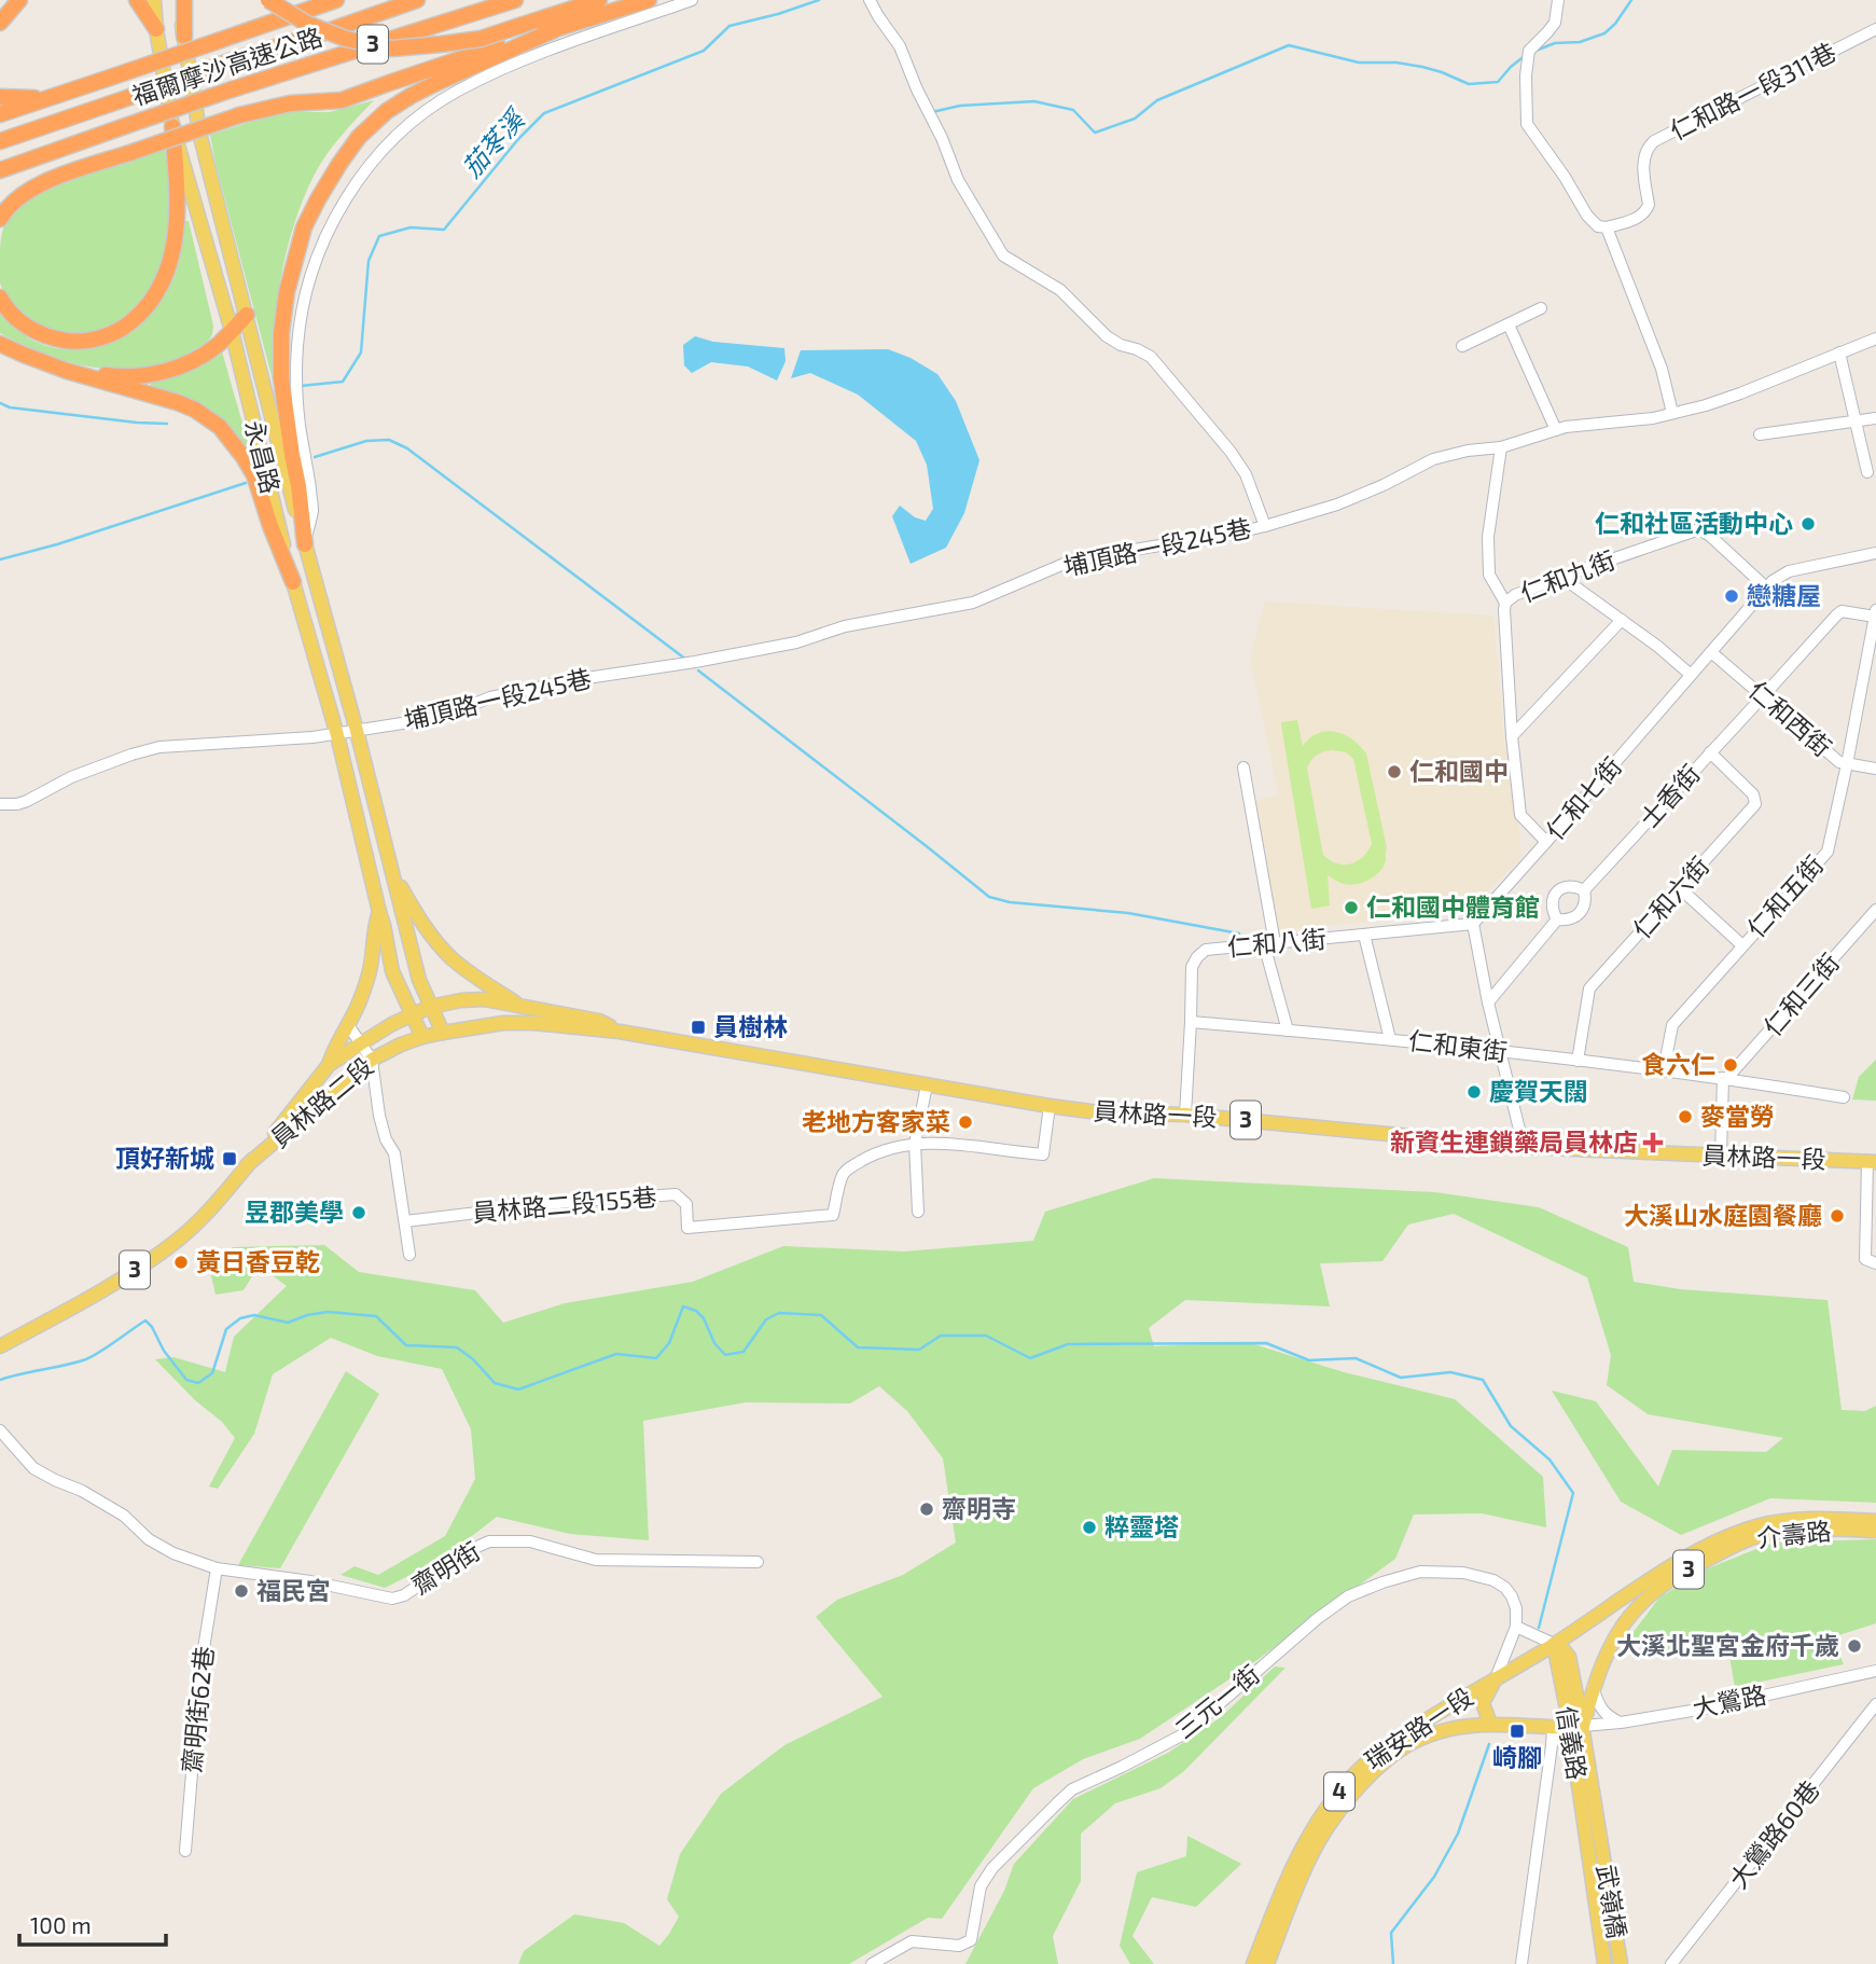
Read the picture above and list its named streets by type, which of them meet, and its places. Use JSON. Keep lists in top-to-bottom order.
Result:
{
  "streets": {
    "highway": ["3", "福爾摩沙高速公路"],
    "main road": [
      "永昌路",
      "員林路二段",
      "員林路一段",
      "介壽路",
      "瑞安路一段",
      "信義路",
      "4",
      "武嶺橋"
    ],
    "street": [
      "仁和路一段311巷",
      "埔頂路一段245巷",
      "仁和九街",
      "仁和西街",
      "士香街",
      "仁和七街",
      "仁和五街",
      "仁和六街",
      "仁和八街",
      "仁和三街",
      "仁和東街",
      "員林路二段155巷",
      "齋明街",
      "三元一街",
      "大鶯路",
      "齋明街62巷",
      "大鶯路60巷"
    ]
  },
  "crossings": [
    ["永昌路", "埔頂路一段245巷"],
    ["永昌路", "員林路二段"],
    ["永昌路", "員林路一段"],
    ["仁和九街", "仁和七街"],
    ["仁和西街", "士香街"],
    ["仁和西街", "仁和七街"],
    ["仁和西街", "仁和五街"],
    ["士香街", "仁和五街"],
    ["士香街", "仁和六街"],
    ["仁和七街", "仁和八街"],
    ["仁和五街", "仁和東街"],
    ["仁和六街", "仁和東街"],
    ["仁和八街", "仁和東街"],
    ["仁和八街", "員林路一段"],
    ["仁和三街", "仁和東街"],
    ["員林路二段", "員林路一段"],
    ["介壽路", "大鶯路"],
    ["介壽路", "瑞安路一段"],
    ["介壽路", "信義路"],
    ["齋明街", "齋明街62巷"],
    ["大鶯路", "瑞安路一段"],
    ["大鶯路", "信義路"],
    ["瑞安路一段", "信義路"],
    ["信義路", "武嶺橋"]
  ],
  "water": ["茄苳溪"],
  "places": {
    "other": [
      "仁和社區活動中心",
      "戀糖屋",
      "仁和國中",
      "仁和國中體育館",
      "食六仁",
      "慶賀天闊",
      "麥當勞",
      "老地方客家菜",
      "昱郡美學",
      "大溪山水庭園餐廳",
      "黃日香豆乾",
      "齋明寺",
      "粹靈塔",
      "福民宮",
      "大溪北聖宮金府千歲"
    ],
    "transit": ["員樹林", "頂好新城", "崎腳"],
    "health": ["新資生連鎖藥局員林店"]
  },
  "scale_bar": "100 m"
}
